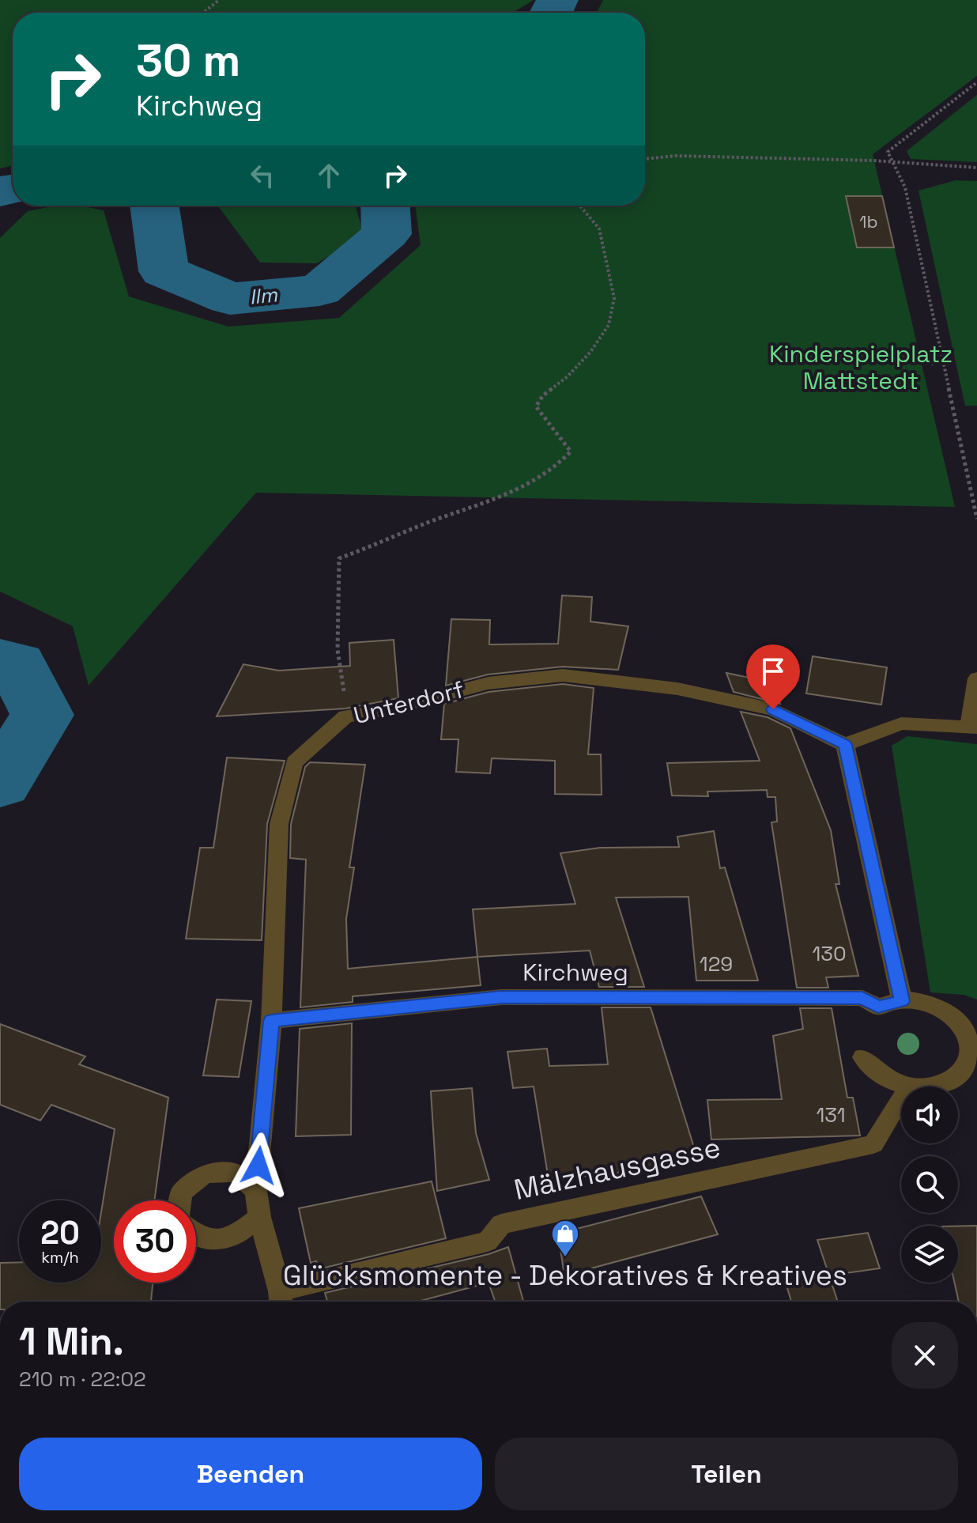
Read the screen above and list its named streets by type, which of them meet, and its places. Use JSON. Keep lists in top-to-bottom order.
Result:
{
  "streets": {
    "street": ["Unterdorf", "Kirchweg", "Mälzhausgasse"]
  },
  "crossings": [
    ["Unterdorf", "Kirchweg"]
  ],
  "water": ["Ilm"],
  "parks": ["Kinderspielplatz Mattstedt"],
  "places": {
    "shop": ["Glücksmomente - Dekoratives & Kreatives"]
  },
  "house_numbers": [
    "1b",
    "130",
    "129",
    "131"
  ],
  "page": {
    "turn": ["30 m", "Kirchweg"],
    "speed": "20 km/h",
    "limit": "30",
    "heading": ["1 Min.", "210 m · 22:02"],
    "buttons": ["Beenden", "Teilen"]
  }
}
